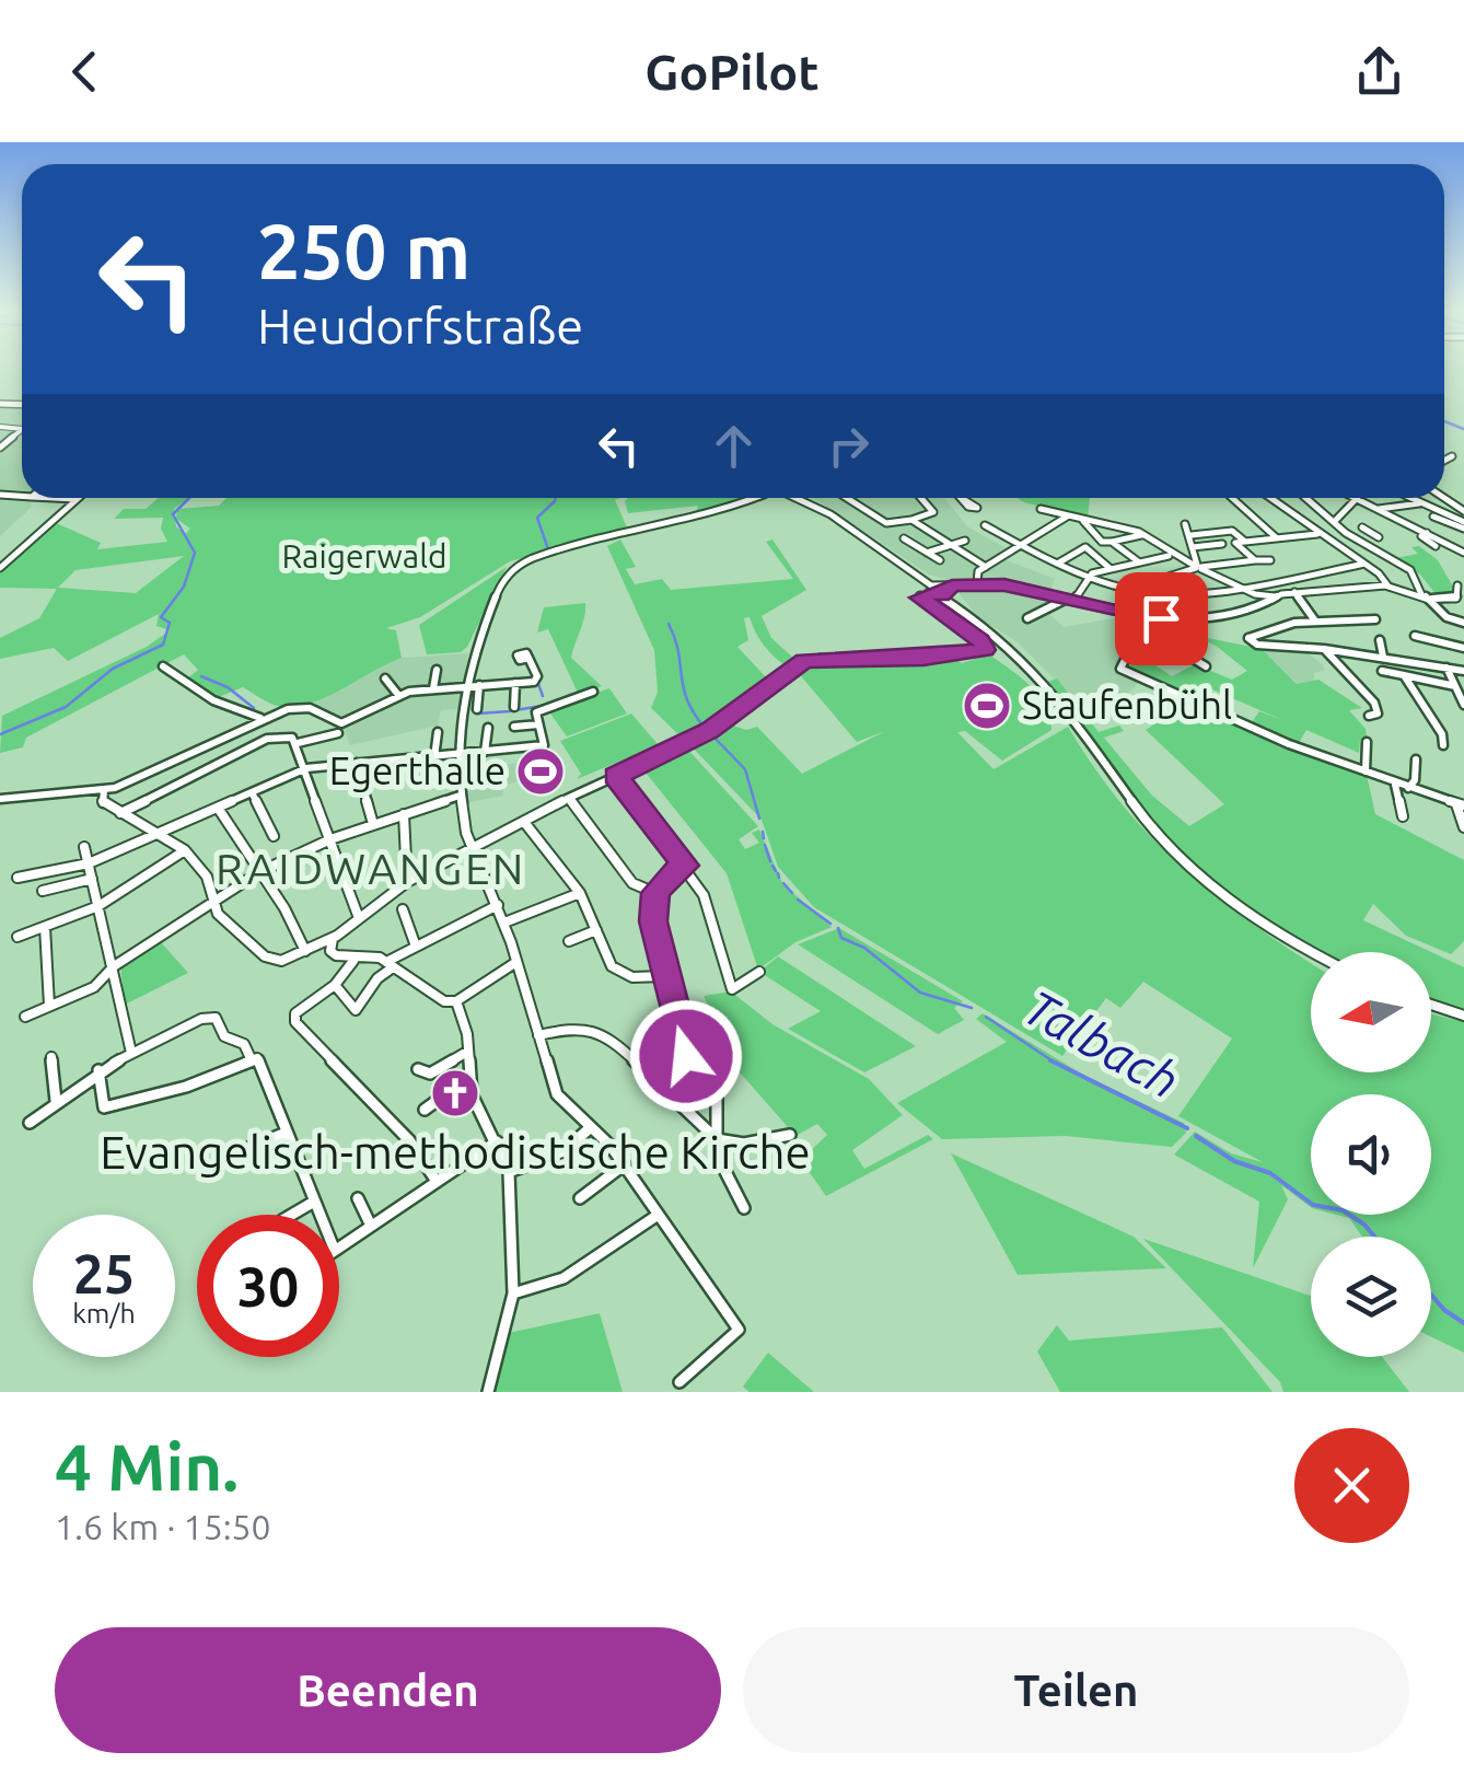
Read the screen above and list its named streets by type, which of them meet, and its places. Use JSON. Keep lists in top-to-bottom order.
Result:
{
  "districts": ["RAIDWANGEN"],
  "water": ["Talbach"],
  "parks": ["Raigerwald"],
  "places": {
    "sports": ["Staufenbühl", "Egerthalle"],
    "church": ["Evangelisch-methodistische Kirche"]
  },
  "north": "left",
  "page": {
    "header": "GoPilot",
    "turn": ["250 m", "Heudorfstraße"],
    "speed": "25 km/h",
    "limit": "30",
    "heading": ["4 Min.", "1.6 km · 15:50"],
    "buttons": ["Beenden", "Teilen"]
  }
}
